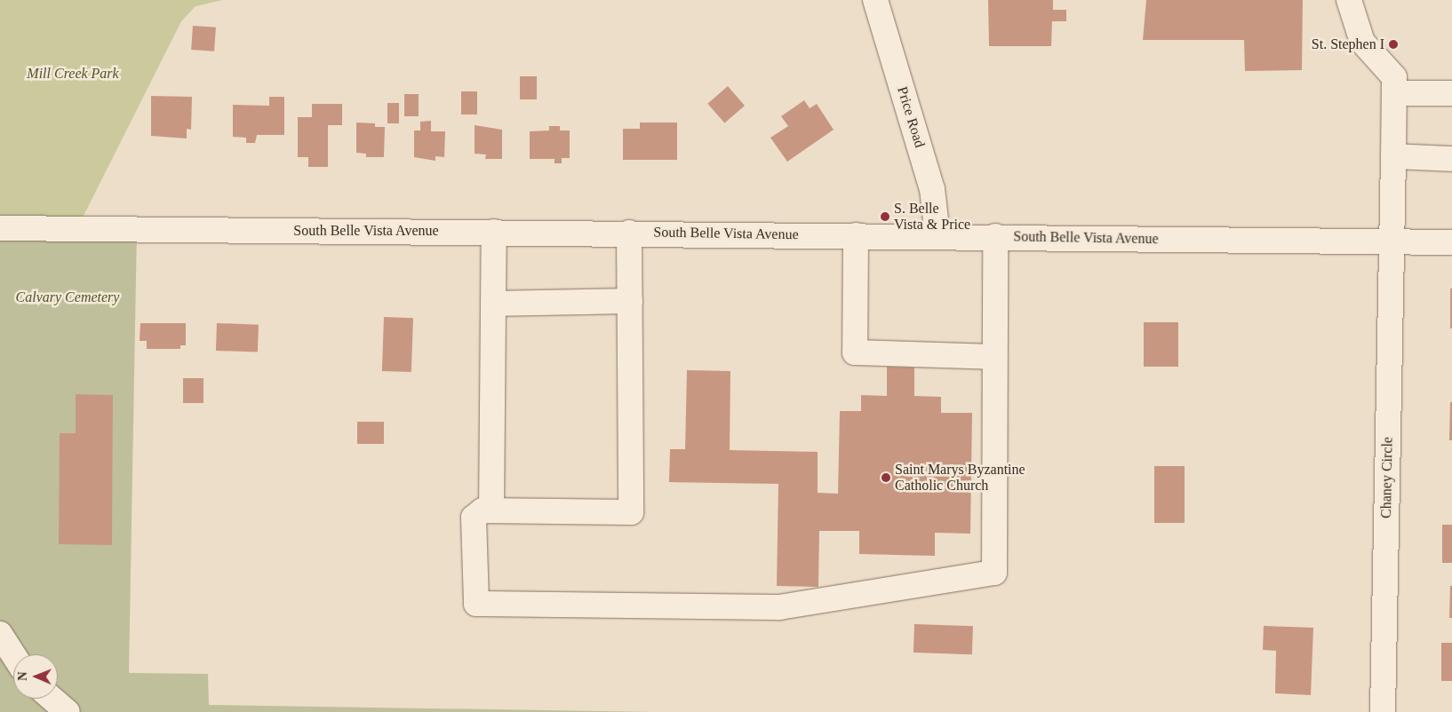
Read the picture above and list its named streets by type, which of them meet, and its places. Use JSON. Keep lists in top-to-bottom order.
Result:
{
  "streets": {
    "street": ["Price Road", "South Belle Vista Avenue", "Chaney Circle"]
  },
  "crossings": [
    ["Price Road", "South Belle Vista Avenue"],
    ["South Belle Vista Avenue", "Chaney Circle"]
  ],
  "parks": ["Mill Creek Park", "Calvary Cemetery"],
  "places": ["St. Stephen I", "S. Belle Vista & Price", "Saint Marys Byzantine Catholic Church"],
  "north": "left"
}
